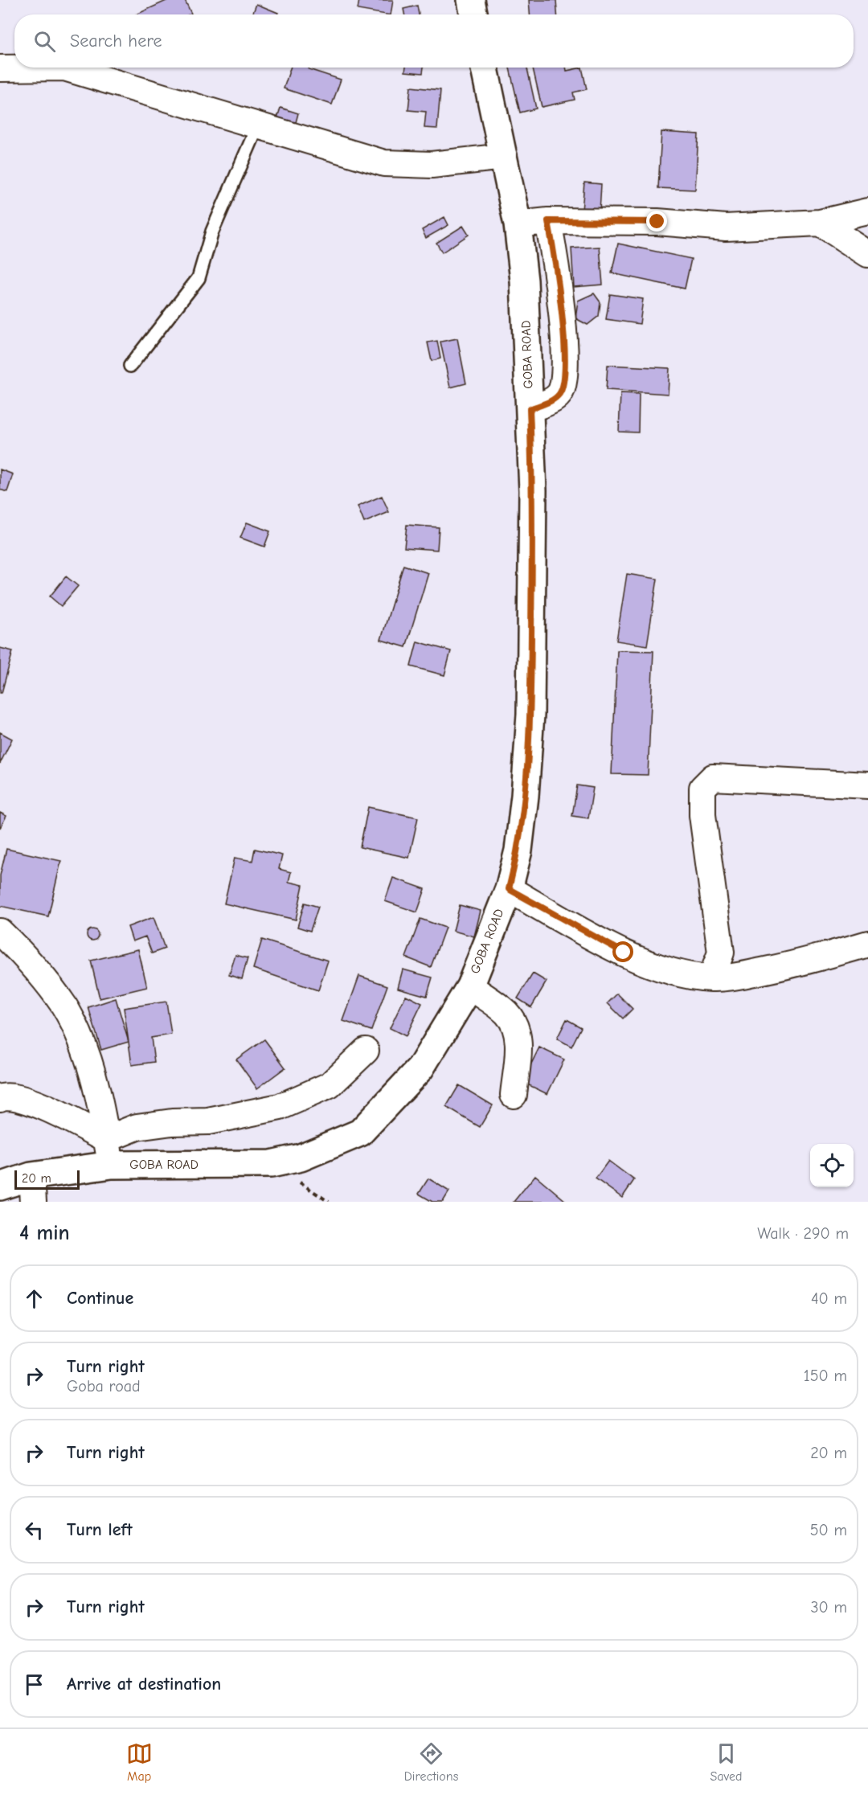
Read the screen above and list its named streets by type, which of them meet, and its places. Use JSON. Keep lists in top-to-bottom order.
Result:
{
  "streets": {
    "street": ["GOBA ROAD"]
  },
  "scale_bar": "20 m",
  "page": {
    "search": "Search here",
    "scale": "20 m",
    "heading": ["4 min", "Walk · 290 m"],
    "list": [
      ["Continue", "40 m"],
      ["Turn right", "Goba road", "150 m"],
      ["Turn right", "20 m"],
      ["Turn left", "50 m"],
      ["Turn right", "30 m"],
      "Arrive at destination"
    ],
    "nav": ["Map", "Directions", "Saved"]
  }
}
